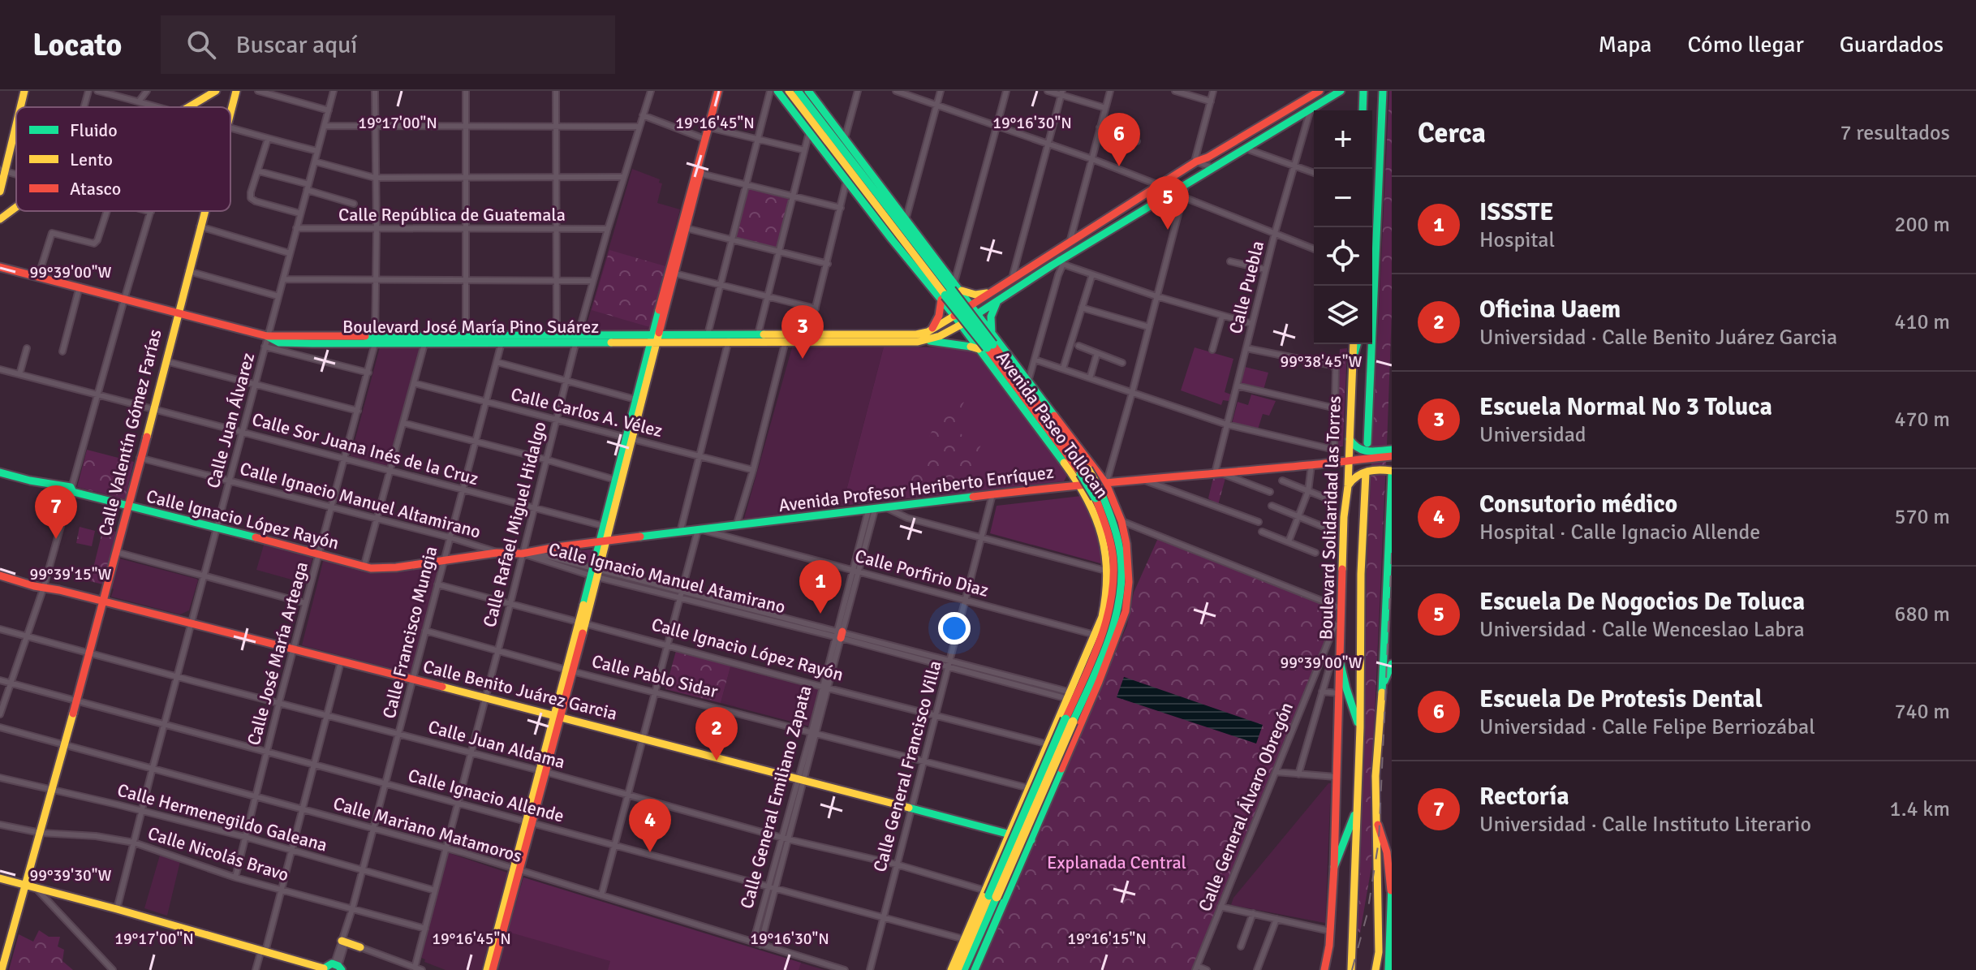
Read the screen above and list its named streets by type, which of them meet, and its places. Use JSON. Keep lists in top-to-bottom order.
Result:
{
  "streets": {
    "main road": [
      "Boulevard José María Pino Suárez",
      "Avenida Paseo Tollocan",
      "Calle Valentín Gómez Farías",
      "Avenida Profesor Heriberto Enríquez",
      "Boulevard Solidaridad las Torres",
      "Calle Ignacio López Rayón",
      "Calle Benito Juárez Garcia"
    ],
    "street": [
      "Calle República de Guatemala",
      "Calle Puebla",
      "Calle Carlos A. Vélez",
      "Calle Juan Álvarez",
      "Calle Sor Juana Inés de la Cruz",
      "Calle Ignacio Manuel Altamirano",
      "Calle Rafael Miguel Hidalgo",
      "Calle Porfirio Diaz",
      "Calle Ignacio Manuel Atamirano",
      "Calle Francisco Mungia",
      "Calle José María Arteaga",
      "Calle Pablo Sidar",
      "Calle Juan Aldama",
      "Calle General Francisco Villa",
      "Calle Ignacio Allende",
      "Calle General Emiliano Zapata",
      "Calle General Álvaro Obregón",
      "Calle Hermenegildo Galeana",
      "Calle Mariano Matamoros",
      "Calle Nicolás Bravo"
    ]
  },
  "crossings": [
    ["Calle República de Guatemala", "Calle Juan Álvarez"],
    ["Calle República de Guatemala", "Calle Rafael Miguel Hidalgo"],
    ["Calle República de Guatemala", "Calle José María Arteaga"],
    ["Calle Puebla", "Boulevard José María Pino Suárez"],
    ["Calle Puebla", "Avenida Profesor Heriberto Enríquez"],
    ["Boulevard José María Pino Suárez", "Calle Juan Álvarez"],
    ["Boulevard José María Pino Suárez", "Avenida Paseo Tollocan"],
    ["Boulevard José María Pino Suárez", "Calle Valentín Gómez Farías"],
    ["Boulevard José María Pino Suárez", "Calle Rafael Miguel Hidalgo"],
    ["Boulevard José María Pino Suárez", "Calle Francisco Mungia"],
    ["Boulevard José María Pino Suárez", "Calle José María Arteaga"],
    ["Calle Carlos A. Vélez", "Calle Rafael Miguel Hidalgo"],
    ["Calle Carlos A. Vélez", "Calle Francisco Mungia"],
    ["Calle Juan Álvarez", "Calle Sor Juana Inés de la Cruz"],
    ["Calle Juan Álvarez", "Calle Ignacio Manuel Altamirano"],
    ["Calle Juan Álvarez", "Calle Ignacio López Rayón"],
    ["Calle Juan Álvarez", "Calle Benito Juárez Garcia"],
    ["Calle Juan Álvarez", "Calle Juan Aldama"],
    ["Calle Juan Álvarez", "Calle Ignacio Allende"],
    ["Calle Juan Álvarez", "Calle Hermenegildo Galeana"],
    ["Calle Juan Álvarez", "Calle Mariano Matamoros"],
    ["Calle Juan Álvarez", "Calle Nicolás Bravo"],
    ["Avenida Paseo Tollocan", "Avenida Profesor Heriberto Enríquez"],
    ["Avenida Paseo Tollocan", "Calle Ignacio López Rayón"],
    ["Avenida Paseo Tollocan", "Calle Porfirio Diaz"],
    ["Avenida Paseo Tollocan", "Calle Ignacio Manuel Atamirano"],
    ["Avenida Paseo Tollocan", "Calle Pablo Sidar"],
    ["Avenida Paseo Tollocan", "Calle Benito Juárez Garcia"],
    ["Avenida Paseo Tollocan", "Calle Juan Aldama"],
    ["Avenida Paseo Tollocan", "Calle Ignacio Allende"],
    ["Calle Valentín Gómez Farías", "Calle Sor Juana Inés de la Cruz"],
    ["Calle Valentín Gómez Farías", "Calle Ignacio Manuel Altamirano"],
    ["Calle Valentín Gómez Farías", "Calle Ignacio López Rayón"],
    ["Calle Valentín Gómez Farías", "Calle Benito Juárez Garcia"],
    ["Calle Valentín Gómez Farías", "Calle Juan Aldama"],
    ["Calle Valentín Gómez Farías", "Calle Ignacio Allende"],
    ["Calle Valentín Gómez Farías", "Calle Hermenegildo Galeana"],
    ["Calle Valentín Gómez Farías", "Calle Mariano Matamoros"],
    ["Calle Valentín Gómez Farías", "Calle Nicolás Bravo"],
    ["Calle Sor Juana Inés de la Cruz", "Calle Rafael Miguel Hidalgo"],
    ["Calle Sor Juana Inés de la Cruz", "Calle Francisco Mungia"],
    ["Calle Sor Juana Inés de la Cruz", "Calle José María Arteaga"],
    ["Avenida Profesor Heriberto Enríquez", "Boulevard Solidaridad las Torres"],
    ["Avenida Profesor Heriberto Enríquez", "Calle Ignacio López Rayón"],
    ["Avenida Profesor Heriberto Enríquez", "Calle Rafael Miguel Hidalgo"],
    ["Avenida Profesor Heriberto Enríquez", "Calle Porfirio Diaz"],
    ["Avenida Profesor Heriberto Enríquez", "Calle Ignacio Manuel Atamirano"],
    ["Avenida Profesor Heriberto Enríquez", "Calle General Francisco Villa"],
    ["Avenida Profesor Heriberto Enríquez", "Calle General Emiliano Zapata"],
    ["Calle Ignacio Manuel Altamirano", "Calle Ignacio López Rayón"],
    ["Calle Ignacio Manuel Altamirano", "Calle Francisco Mungia"],
    ["Calle Ignacio Manuel Altamirano", "Calle José María Arteaga"],
    ["Boulevard Solidaridad las Torres", "Calle General Álvaro Obregón"],
    ["Calle Ignacio López Rayón", "Calle Rafael Miguel Hidalgo"],
    ["Calle Ignacio López Rayón", "Calle Ignacio Manuel Atamirano"],
    ["Calle Ignacio López Rayón", "Calle Francisco Mungia"],
    ["Calle Ignacio López Rayón", "Calle José María Arteaga"],
    ["Calle Ignacio López Rayón", "Calle General Francisco Villa"],
    ["Calle Ignacio López Rayón", "Calle General Emiliano Zapata"],
    ["Calle Rafael Miguel Hidalgo", "Calle Ignacio Manuel Atamirano"],
    ["Calle Rafael Miguel Hidalgo", "Calle Pablo Sidar"],
    ["Calle Rafael Miguel Hidalgo", "Calle Benito Juárez Garcia"],
    ["Calle Rafael Miguel Hidalgo", "Calle Juan Aldama"],
    ["Calle Rafael Miguel Hidalgo", "Calle Ignacio Allende"],
    ["Calle Rafael Miguel Hidalgo", "Calle Hermenegildo Galeana"],
    ["Calle Rafael Miguel Hidalgo", "Calle Mariano Matamoros"],
    ["Calle Rafael Miguel Hidalgo", "Calle Nicolás Bravo"],
    ["Calle Porfirio Diaz", "Calle General Francisco Villa"],
    ["Calle Porfirio Diaz", "Calle General Emiliano Zapata"],
    ["Calle Ignacio Manuel Atamirano", "Calle General Francisco Villa"],
    ["Calle Ignacio Manuel Atamirano", "Calle General Emiliano Zapata"],
    ["Calle Francisco Mungia", "Calle Pablo Sidar"],
    ["Calle Francisco Mungia", "Calle Benito Juárez Garcia"],
    ["Calle Francisco Mungia", "Calle Juan Aldama"],
    ["Calle Francisco Mungia", "Calle Ignacio Allende"],
    ["Calle Francisco Mungia", "Calle Hermenegildo Galeana"],
    ["Calle Francisco Mungia", "Calle Mariano Matamoros"],
    ["Calle Francisco Mungia", "Calle Nicolás Bravo"],
    ["Calle José María Arteaga", "Calle Benito Juárez Garcia"],
    ["Calle José María Arteaga", "Calle Juan Aldama"],
    ["Calle José María Arteaga", "Calle Ignacio Allende"],
    ["Calle José María Arteaga", "Calle Hermenegildo Galeana"],
    ["Calle José María Arteaga", "Calle Mariano Matamoros"],
    ["Calle José María Arteaga", "Calle Nicolás Bravo"],
    ["Calle Pablo Sidar", "Calle General Francisco Villa"],
    ["Calle Pablo Sidar", "Calle General Emiliano Zapata"],
    ["Calle Benito Juárez Garcia", "Calle General Francisco Villa"],
    ["Calle Benito Juárez Garcia", "Calle General Emiliano Zapata"],
    ["Calle Juan Aldama", "Calle General Francisco Villa"],
    ["Calle Juan Aldama", "Calle General Emiliano Zapata"],
    ["Calle General Francisco Villa", "Calle Ignacio Allende"],
    ["Calle Ignacio Allende", "Calle General Emiliano Zapata"],
    ["Calle General Emiliano Zapata", "Calle Mariano Matamoros"]
  ],
  "parks": ["Explanada Central"],
  "legend": ["Fluido", "Lento", "Atasco"],
  "page": {
    "header": "Locato",
    "search": "Buscar aquí",
    "nav": ["Mapa", "Cómo llegar", "Guardados"],
    "heading": ["Cerca", "7 resultados"],
    "map_buttons": ["+", "−"],
    "pins": [
      "6",
      "5",
      "3",
      "7",
      "1",
      "2",
      "4"
    ],
    "list": [
      {
        "mark": "1",
        "name": "ISSSTE",
        "note": "Hospital",
        "value": "200 m"
      },
      {
        "mark": "2",
        "name": "Oficina Uaem",
        "note": "Universidad · Calle Benito Juárez Garcia",
        "value": "410 m"
      },
      {
        "mark": "3",
        "name": "Escuela Normal No 3 Toluca",
        "note": "Universidad",
        "value": "470 m"
      },
      {
        "mark": "4",
        "name": "Consutorio médico",
        "note": "Hospital · Calle Ignacio Allende",
        "value": "570 m"
      },
      {
        "mark": "5",
        "name": "Escuela De Nogocios De Toluca",
        "note": "Universidad · Calle Wenceslao Labra",
        "value": "680 m"
      },
      {
        "mark": "6",
        "name": "Escuela De Protesis Dental",
        "note": "Universidad · Calle Felipe Berriozábal",
        "value": "740 m"
      },
      {
        "mark": "7",
        "name": "Rectoría",
        "note": "Universidad · Calle Instituto Literario",
        "value": "1.4 km"
      }
    ]
  },
  "coordinates": [
    "19°17'00\"N",
    "19°16'45\"N",
    "19°16'30\"N",
    "99°39'00\"W",
    "99°38'45\"W",
    "99°39'15\"W",
    "99°39'30\"W",
    "19°16'15\"N"
  ]
}
